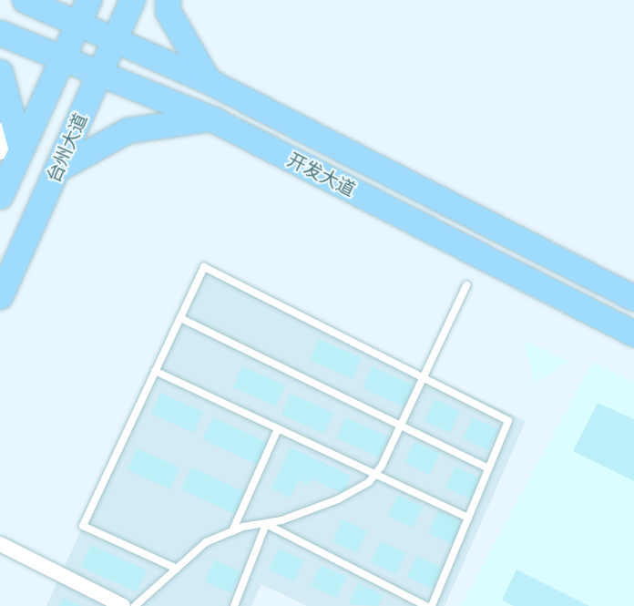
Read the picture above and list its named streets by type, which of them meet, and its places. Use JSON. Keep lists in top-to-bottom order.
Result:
{
  "streets": {
    "main road": ["台州大道", "开发大道"]
  },
  "crossings": [
    ["台州大道", "开发大道"]
  ]
}
